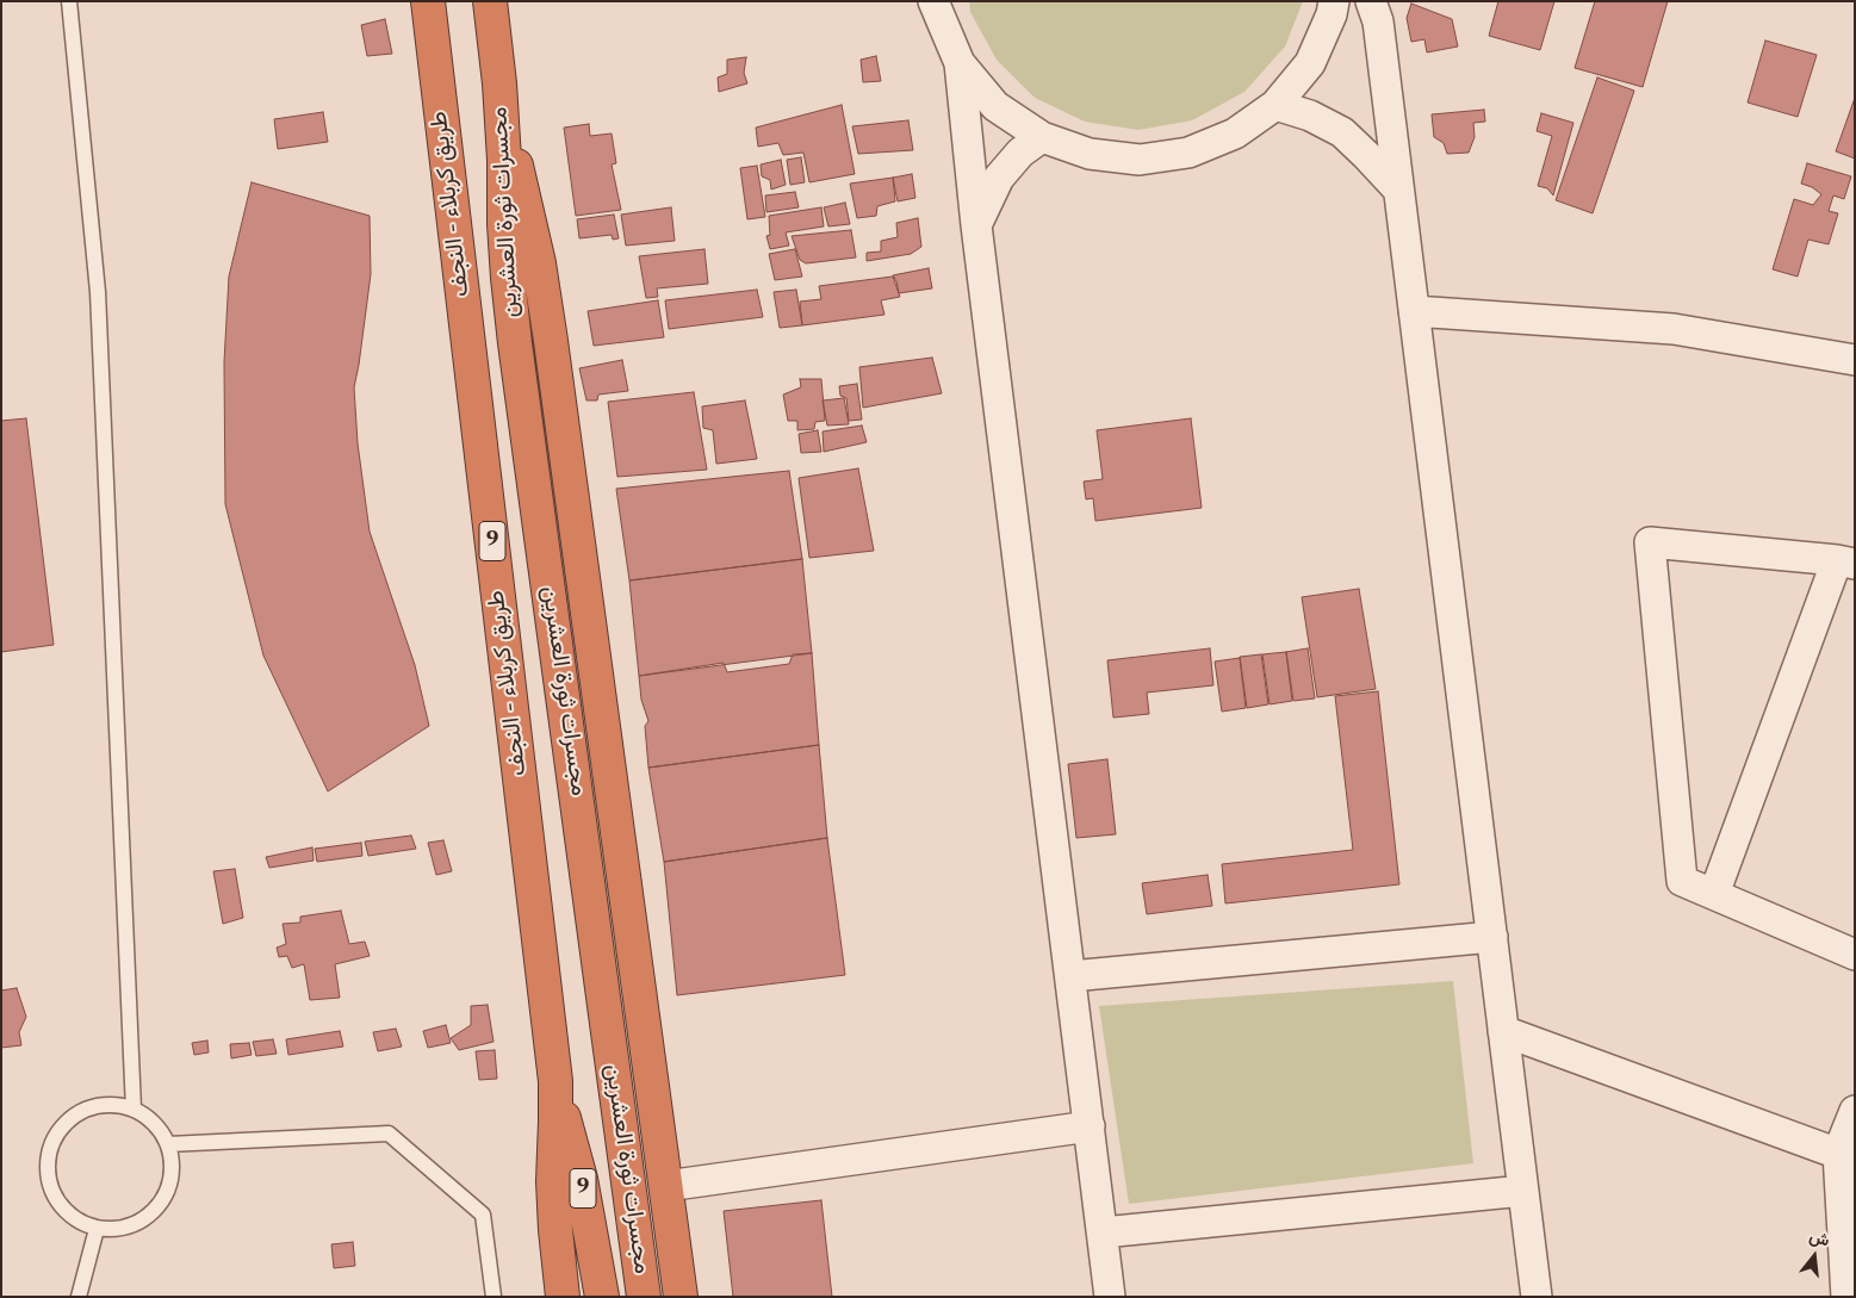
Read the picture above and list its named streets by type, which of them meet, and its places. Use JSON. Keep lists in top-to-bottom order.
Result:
{
  "streets": {
    "highway": ["طريق کربلاء - النجف", "مجسرات ثورة العشرين", "9"]
  },
  "crossings": [
    ["طريق کربلاء - النجف", "مجسرات ثورة العشرين"],
    ["مجسرات ثورة العشرين", "9"]
  ],
  "north": "top"
}
